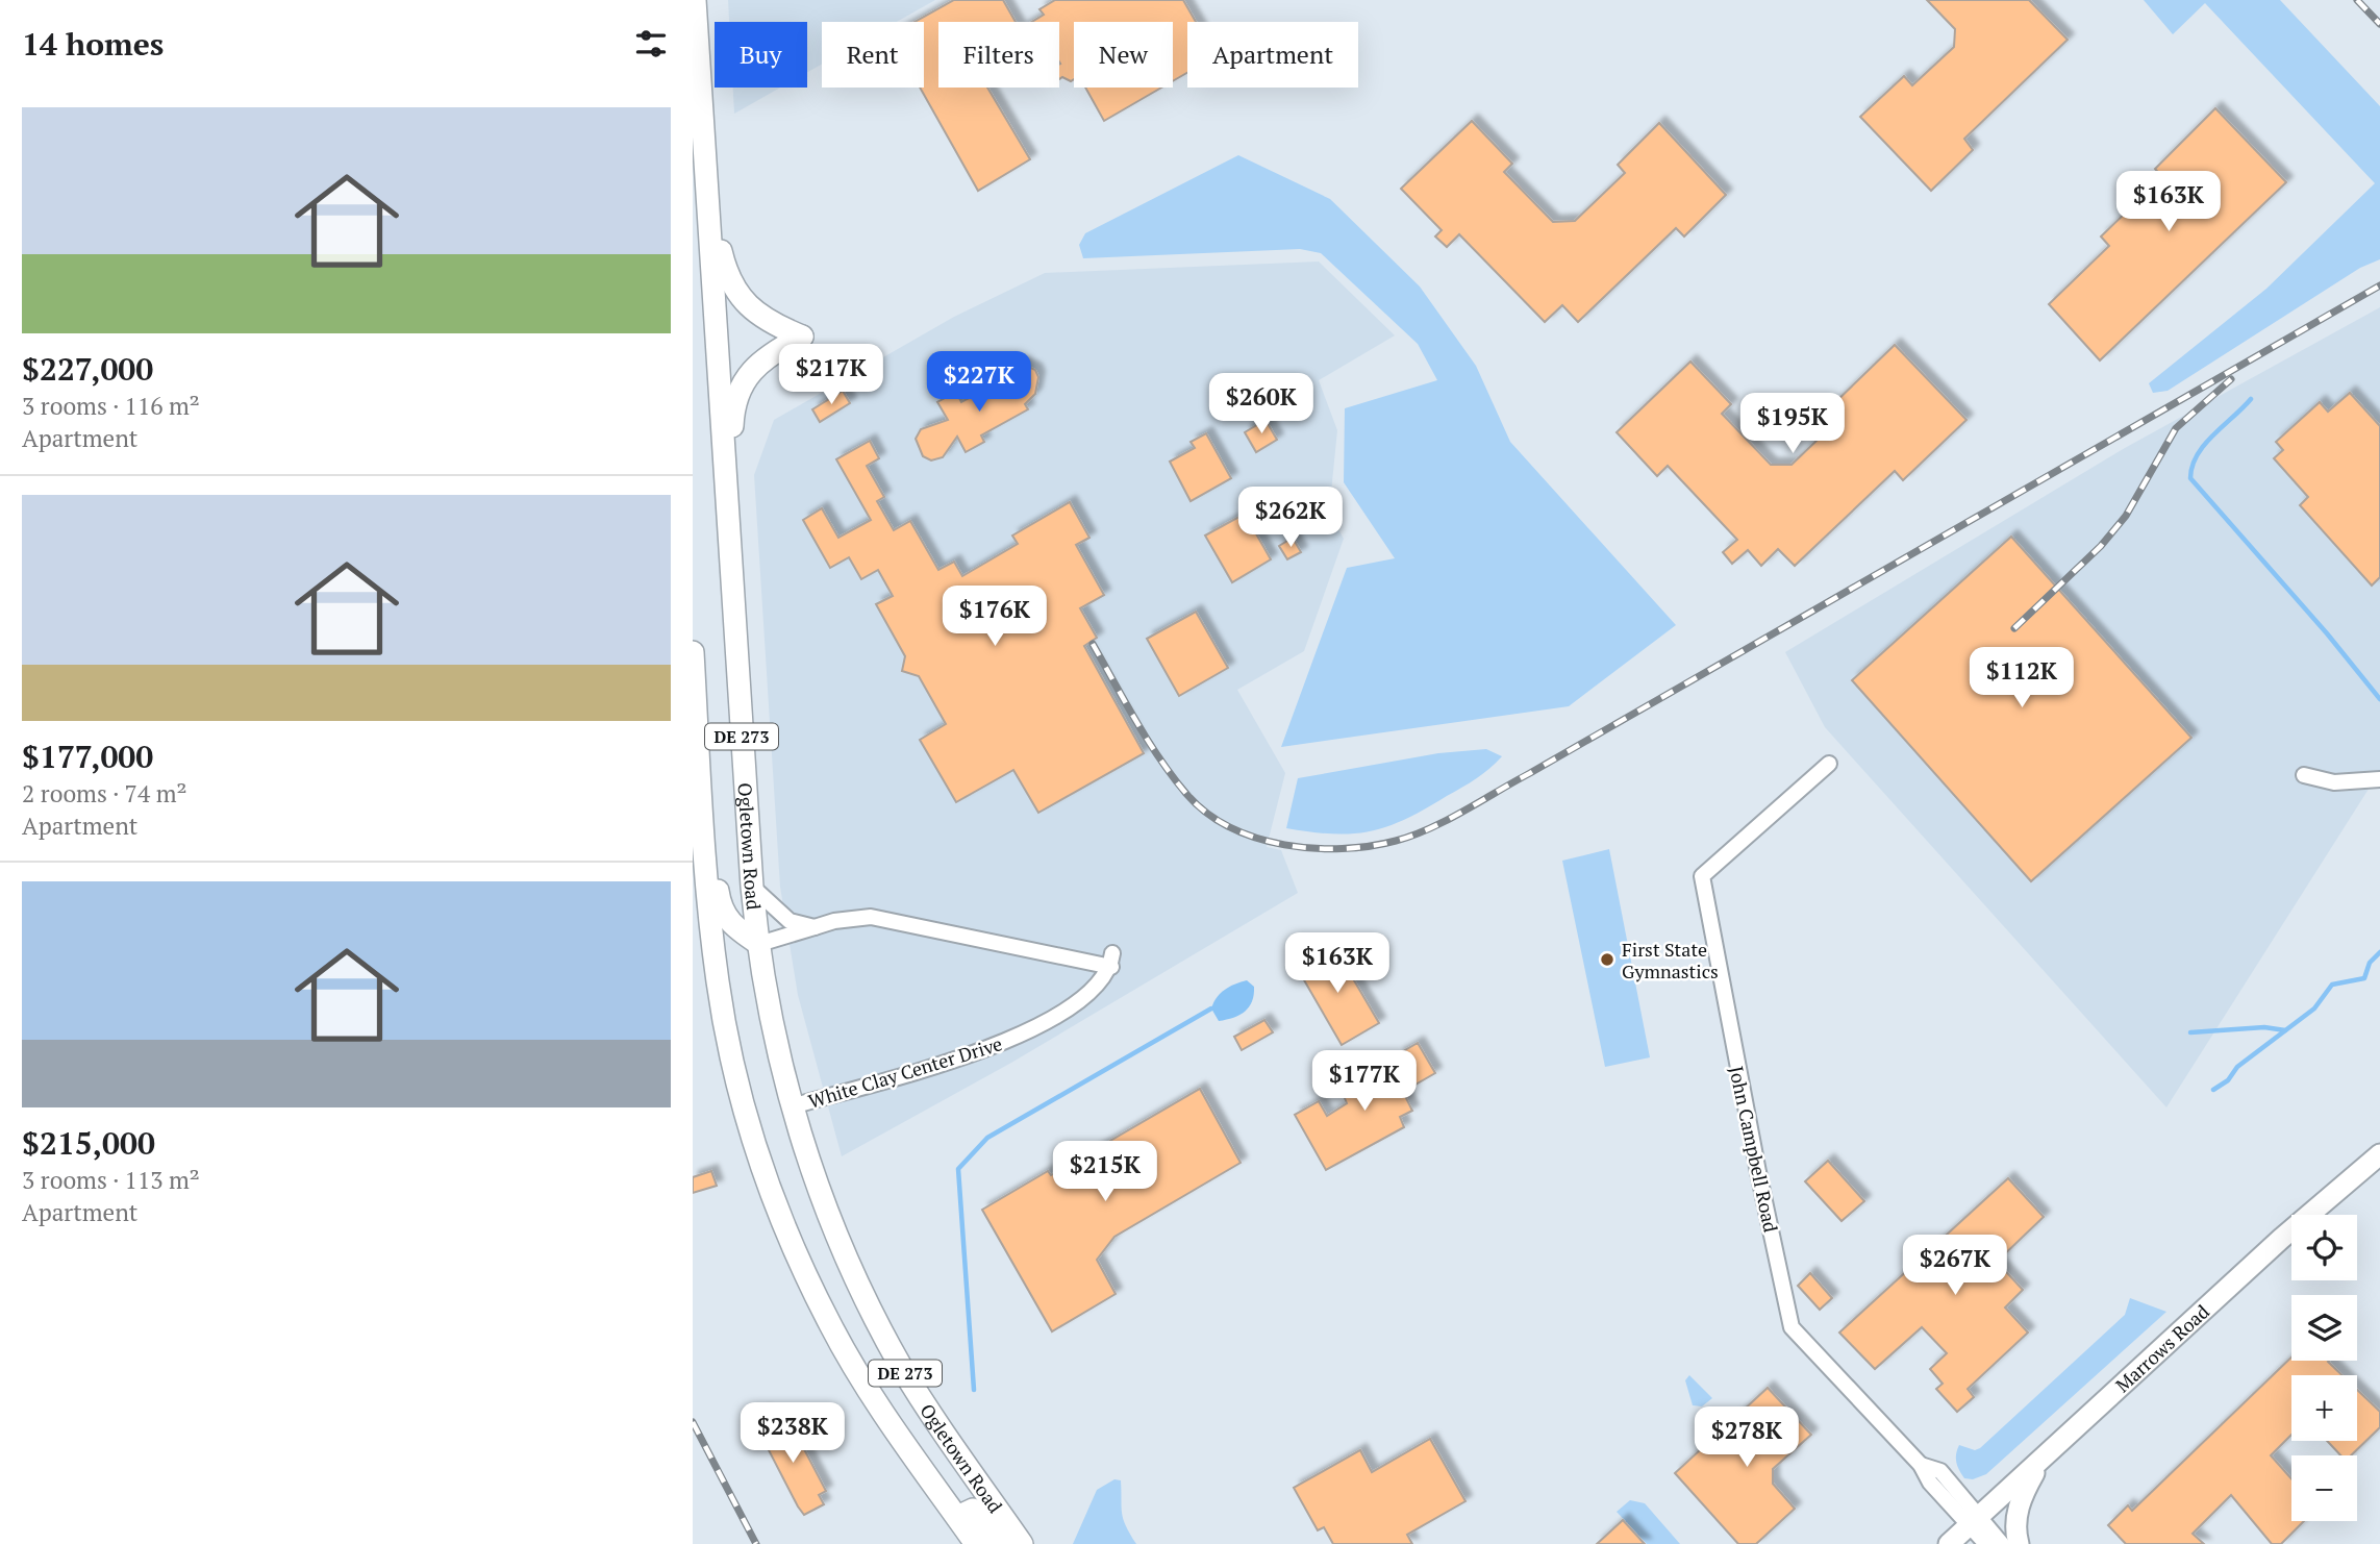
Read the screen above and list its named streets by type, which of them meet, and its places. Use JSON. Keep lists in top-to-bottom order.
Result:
{
  "streets": {
    "main road": ["DE 273", "Ogletown Road"],
    "street": ["White Clay Center Drive", "John Campbell Road", "Marrows Road"]
  },
  "crossings": [
    ["Ogletown Road", "White Clay Center Drive"],
    ["John Campbell Road", "Marrows Road"]
  ],
  "places": ["First State Gymnastics"],
  "page": {
    "heading": "14 homes",
    "chip": [
      "Buy",
      "Rent",
      "Filters",
      "New",
      "Apartment"
    ],
    "list": [
      {
        "name": "$227,000",
        "note": "3 rooms · 116 m² · Apartment"
      },
      {
        "name": "$177,000",
        "note": "2 rooms · 74 m² · Apartment"
      },
      {
        "name": "$215,000",
        "note": "3 rooms · 113 m² · Apartment"
      }
    ],
    "price": [
      "$163K",
      "$217K",
      "$227K",
      "$260K",
      "$195K",
      "$262K",
      "$176K",
      "$112K",
      "$163K",
      "$177K",
      "$215K",
      "$267K",
      "$238K",
      "$278K"
    ],
    "map_buttons": ["+", "−"]
  }
}
